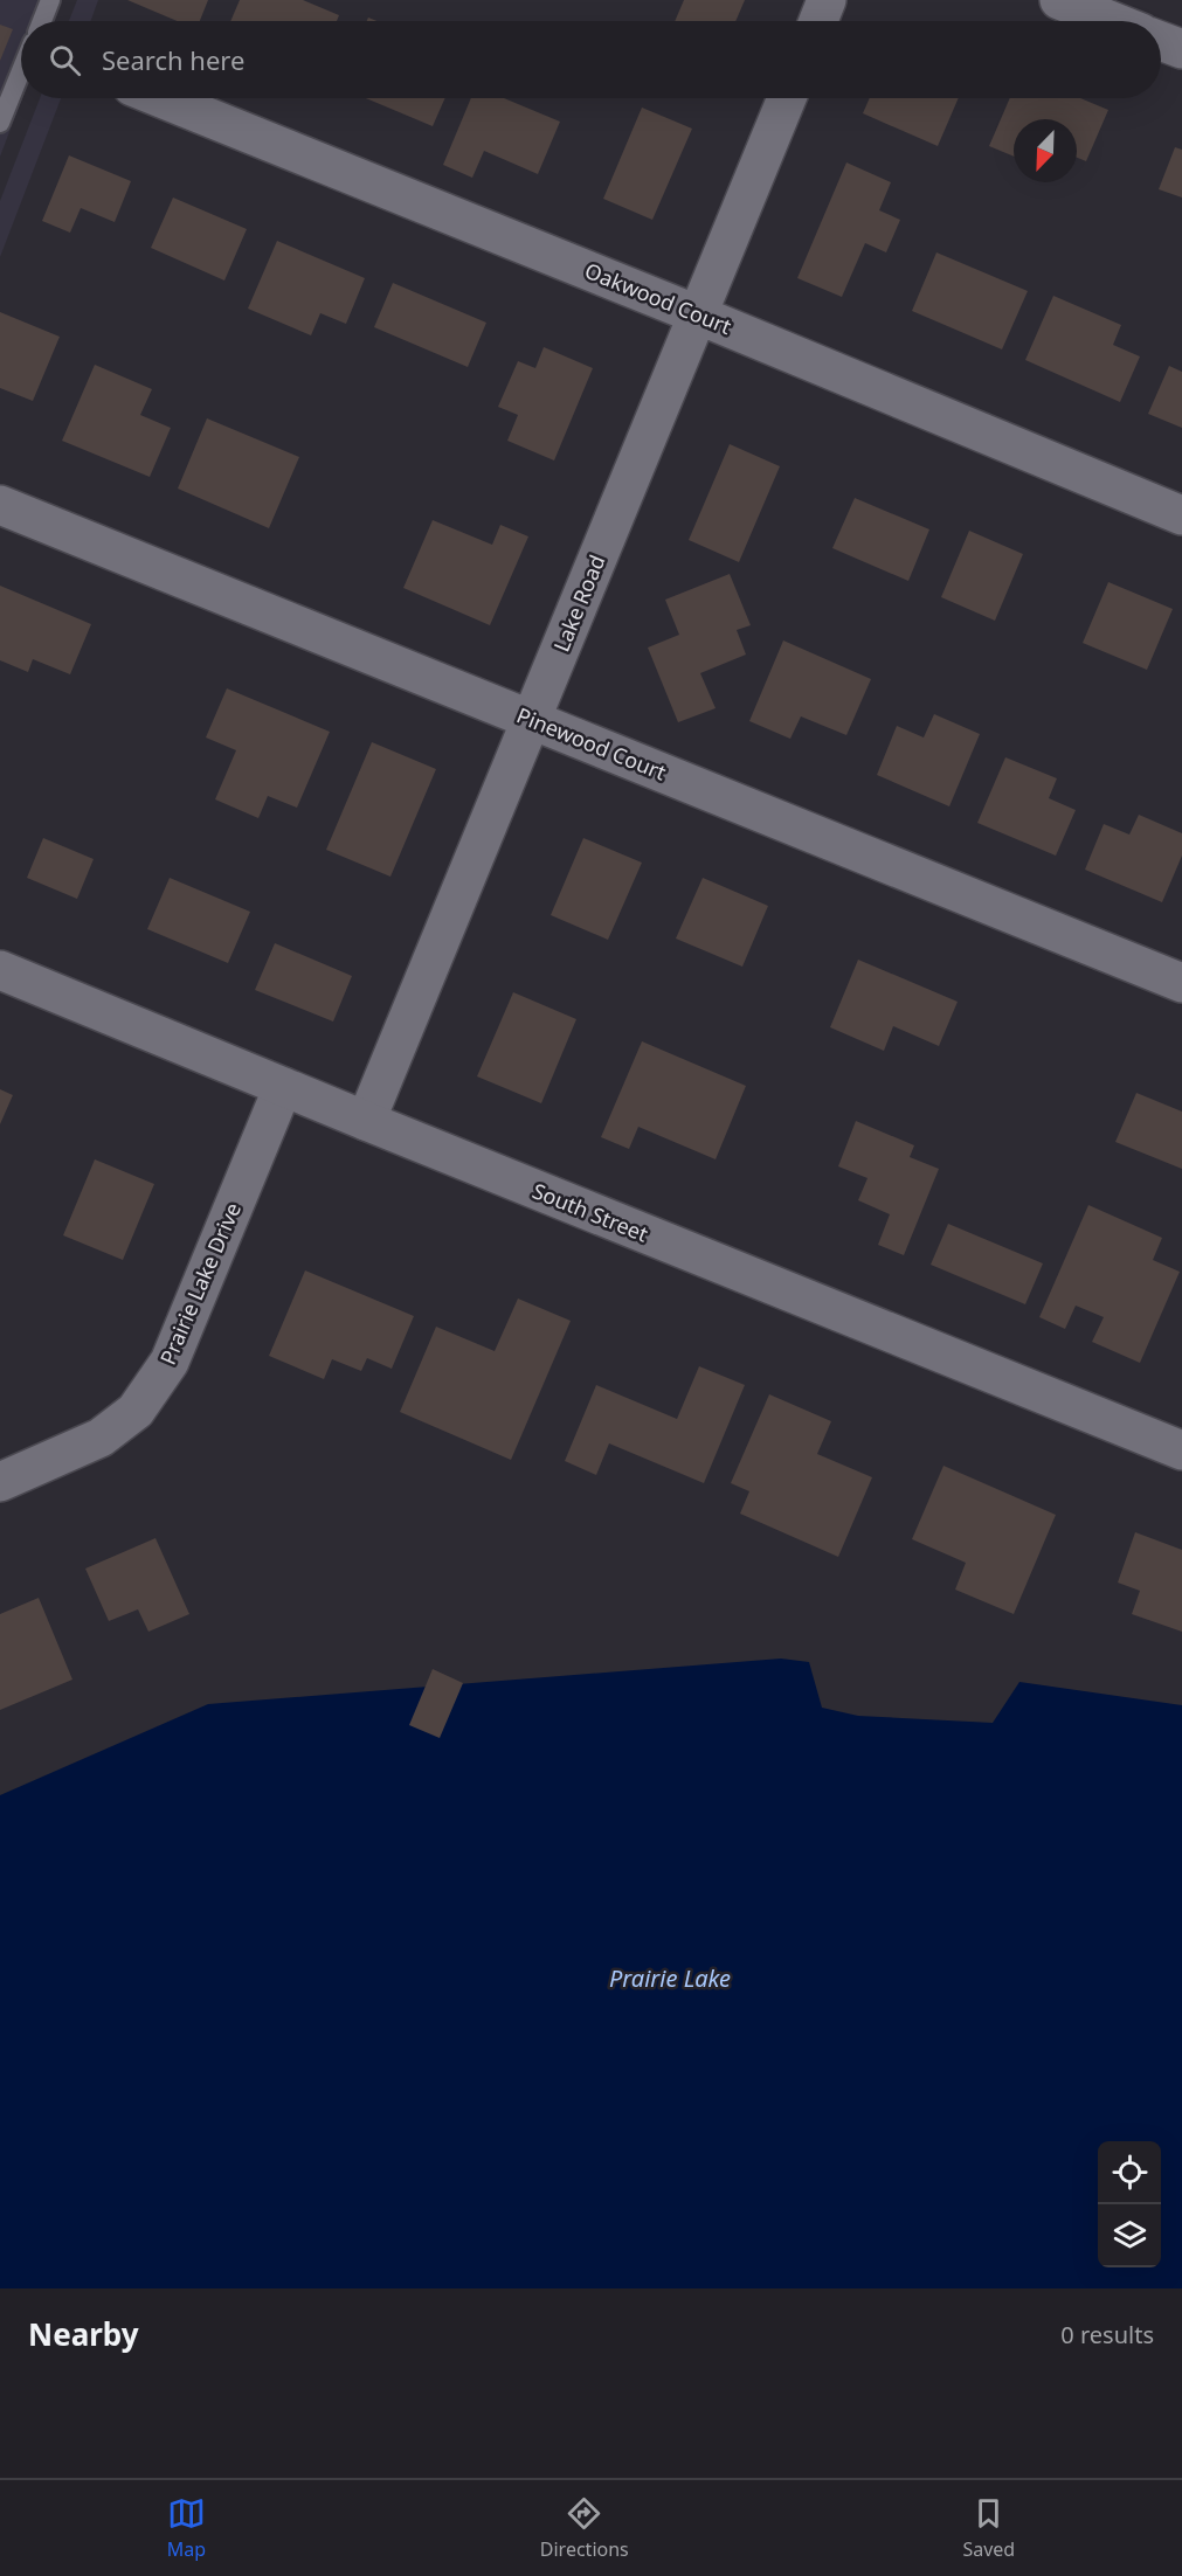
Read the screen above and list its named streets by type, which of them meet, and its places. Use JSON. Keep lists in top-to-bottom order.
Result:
{
  "streets": {
    "street": [
      "Oakwood Court",
      "Lake Road",
      "Pinewood Court",
      "South Street",
      "Prairie Lake Drive"
    ]
  },
  "crossings": [
    ["Oakwood Court", "Lake Road"],
    ["Lake Road", "Pinewood Court"],
    ["Lake Road", "South Street"],
    ["South Street", "Prairie Lake Drive"]
  ],
  "water": ["Prairie Lake"],
  "north": "bottom left",
  "page": {
    "search": "Search here",
    "heading": ["Nearby", "0 results"],
    "nav": ["Map", "Directions", "Saved"]
  }
}
